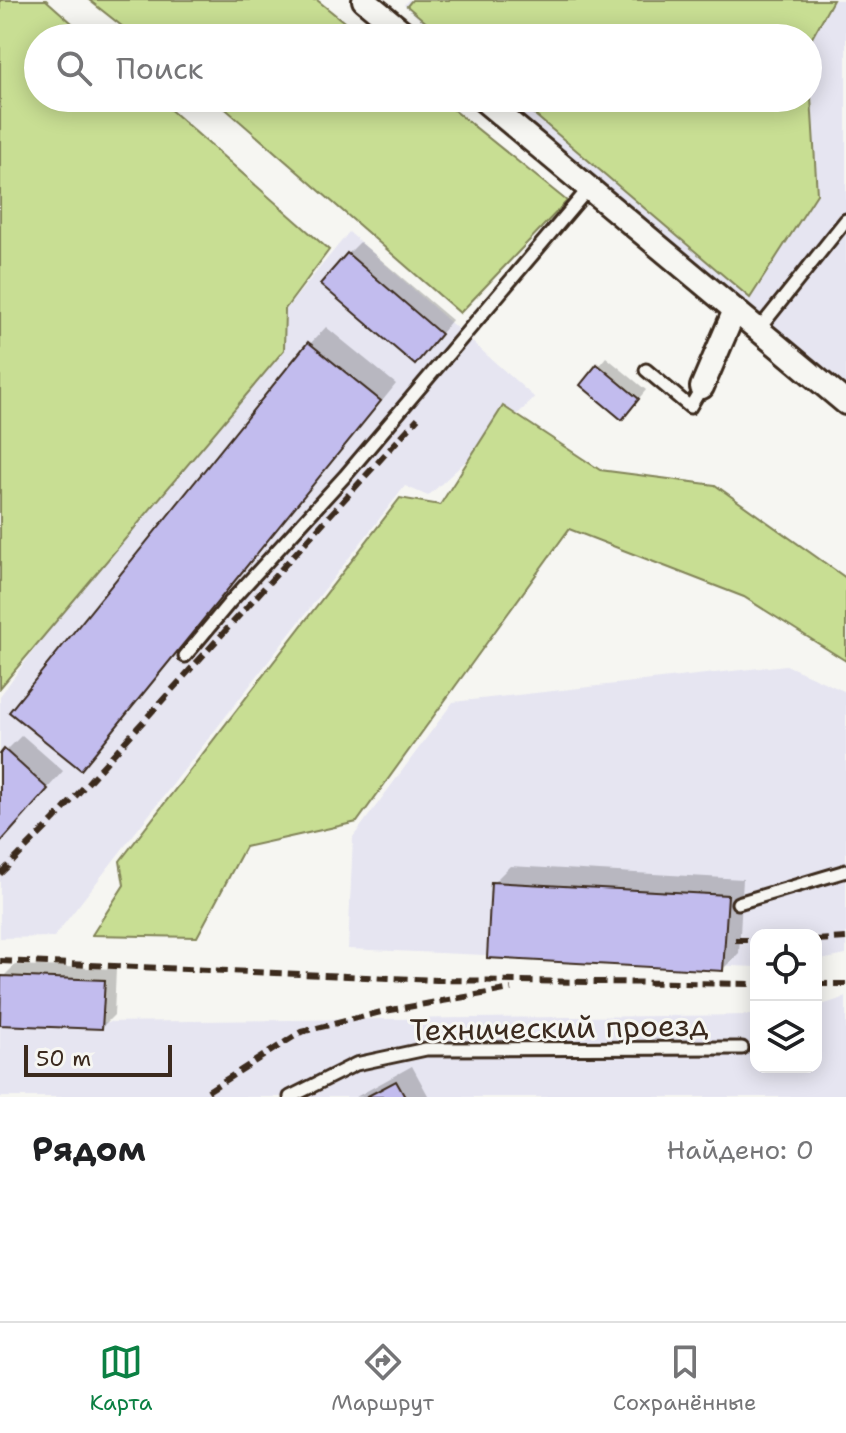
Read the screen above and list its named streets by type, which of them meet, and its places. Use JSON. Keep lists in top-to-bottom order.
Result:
{
  "streets": {
    "lane": ["Технический проезд"]
  },
  "scale_bar": "50 m",
  "page": {
    "search": "Поиск",
    "scale": "50 m",
    "heading": ["Рядом", "Найдено: 0"],
    "nav": ["Карта", "Маршрут", "Сохранённые"]
  }
}
